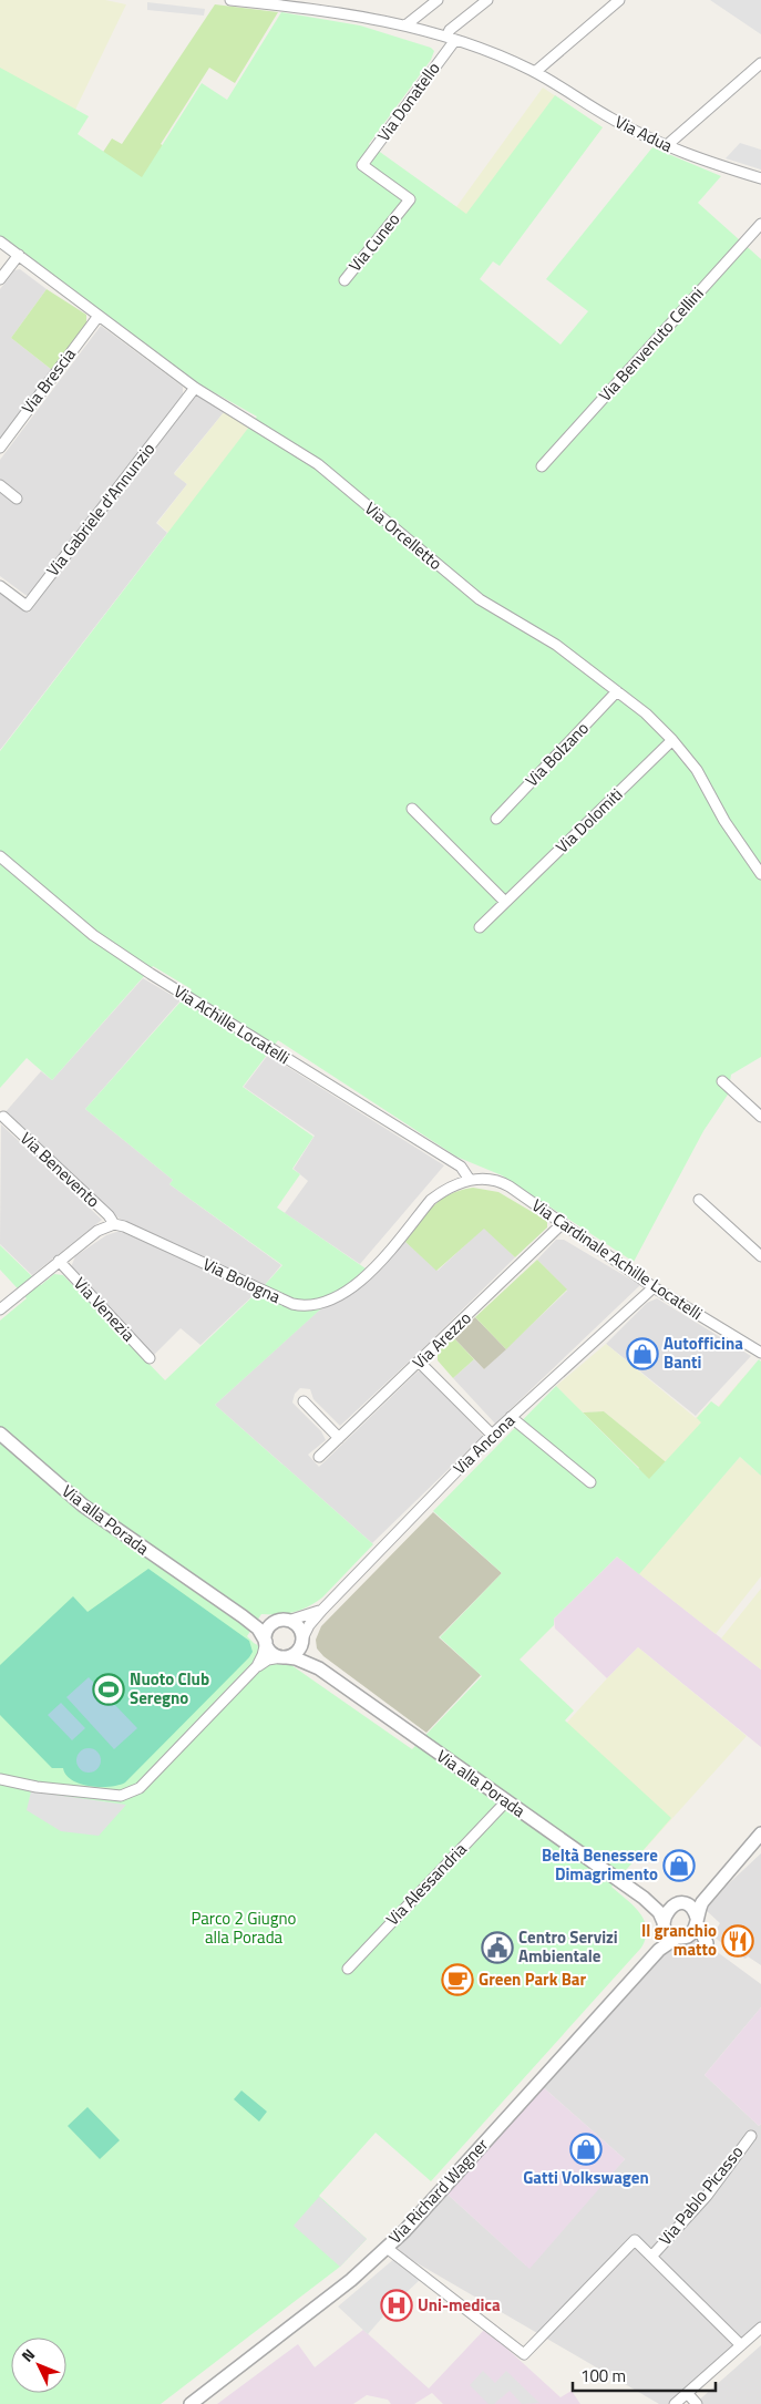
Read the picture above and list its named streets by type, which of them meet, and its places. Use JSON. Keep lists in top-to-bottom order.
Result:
{
  "streets": {
    "street": [
      "Via Donatello",
      "Via Adua",
      "Via Cuneo",
      "Via Benvenuto Cellini",
      "Via Brescia",
      "Via Gabriele d'Annunzio",
      "Via Orcelletto",
      "Via Bolzano",
      "Via Dolomiti",
      "Via Achille Locatelli",
      "Via Benevento",
      "Via Cardinale Achille Locatelli",
      "Via Bologna",
      "Via Venezia",
      "Via Arezzo",
      "Via Ancona",
      "Via alla Porada",
      "Via Alessandria",
      "Via Richard Wagner",
      "Via Pablo Picasso"
    ]
  },
  "crossings": [
    ["Via Donatello", "Via Adua"],
    ["Via Donatello", "Via Cuneo"],
    ["Via Brescia", "Via Orcelletto"],
    ["Via Gabriele d'Annunzio", "Via Orcelletto"],
    ["Via Orcelletto", "Via Bolzano"],
    ["Via Orcelletto", "Via Dolomiti"],
    ["Via Achille Locatelli", "Via Cardinale Achille Locatelli"],
    ["Via Achille Locatelli", "Via Bologna"],
    ["Via Benevento", "Via Bologna"],
    ["Via Cardinale Achille Locatelli", "Via Bologna"],
    ["Via Cardinale Achille Locatelli", "Via Arezzo"],
    ["Via Cardinale Achille Locatelli", "Via Ancona"],
    ["Via Ancona", "Via alla Porada"],
    ["Via alla Porada", "Via Alessandria"],
    ["Via alla Porada", "Via Richard Wagner"]
  ],
  "parks": ["Parco 2 Giugno alla Porada"],
  "places": {
    "shop": ["Autofficina Banti", "Beltà Benessere Dimagrimento", "Gatti Volkswagen"],
    "sports": ["Nuoto Club Seregno"],
    "restaurant": ["Il granchio matto"],
    "public building": ["Centro Servizi Ambientale"],
    "cafe": ["Green Park Bar"],
    "hospital": ["Uni-medica"]
  },
  "scale_bar": "100 m",
  "north": "top left"
}
